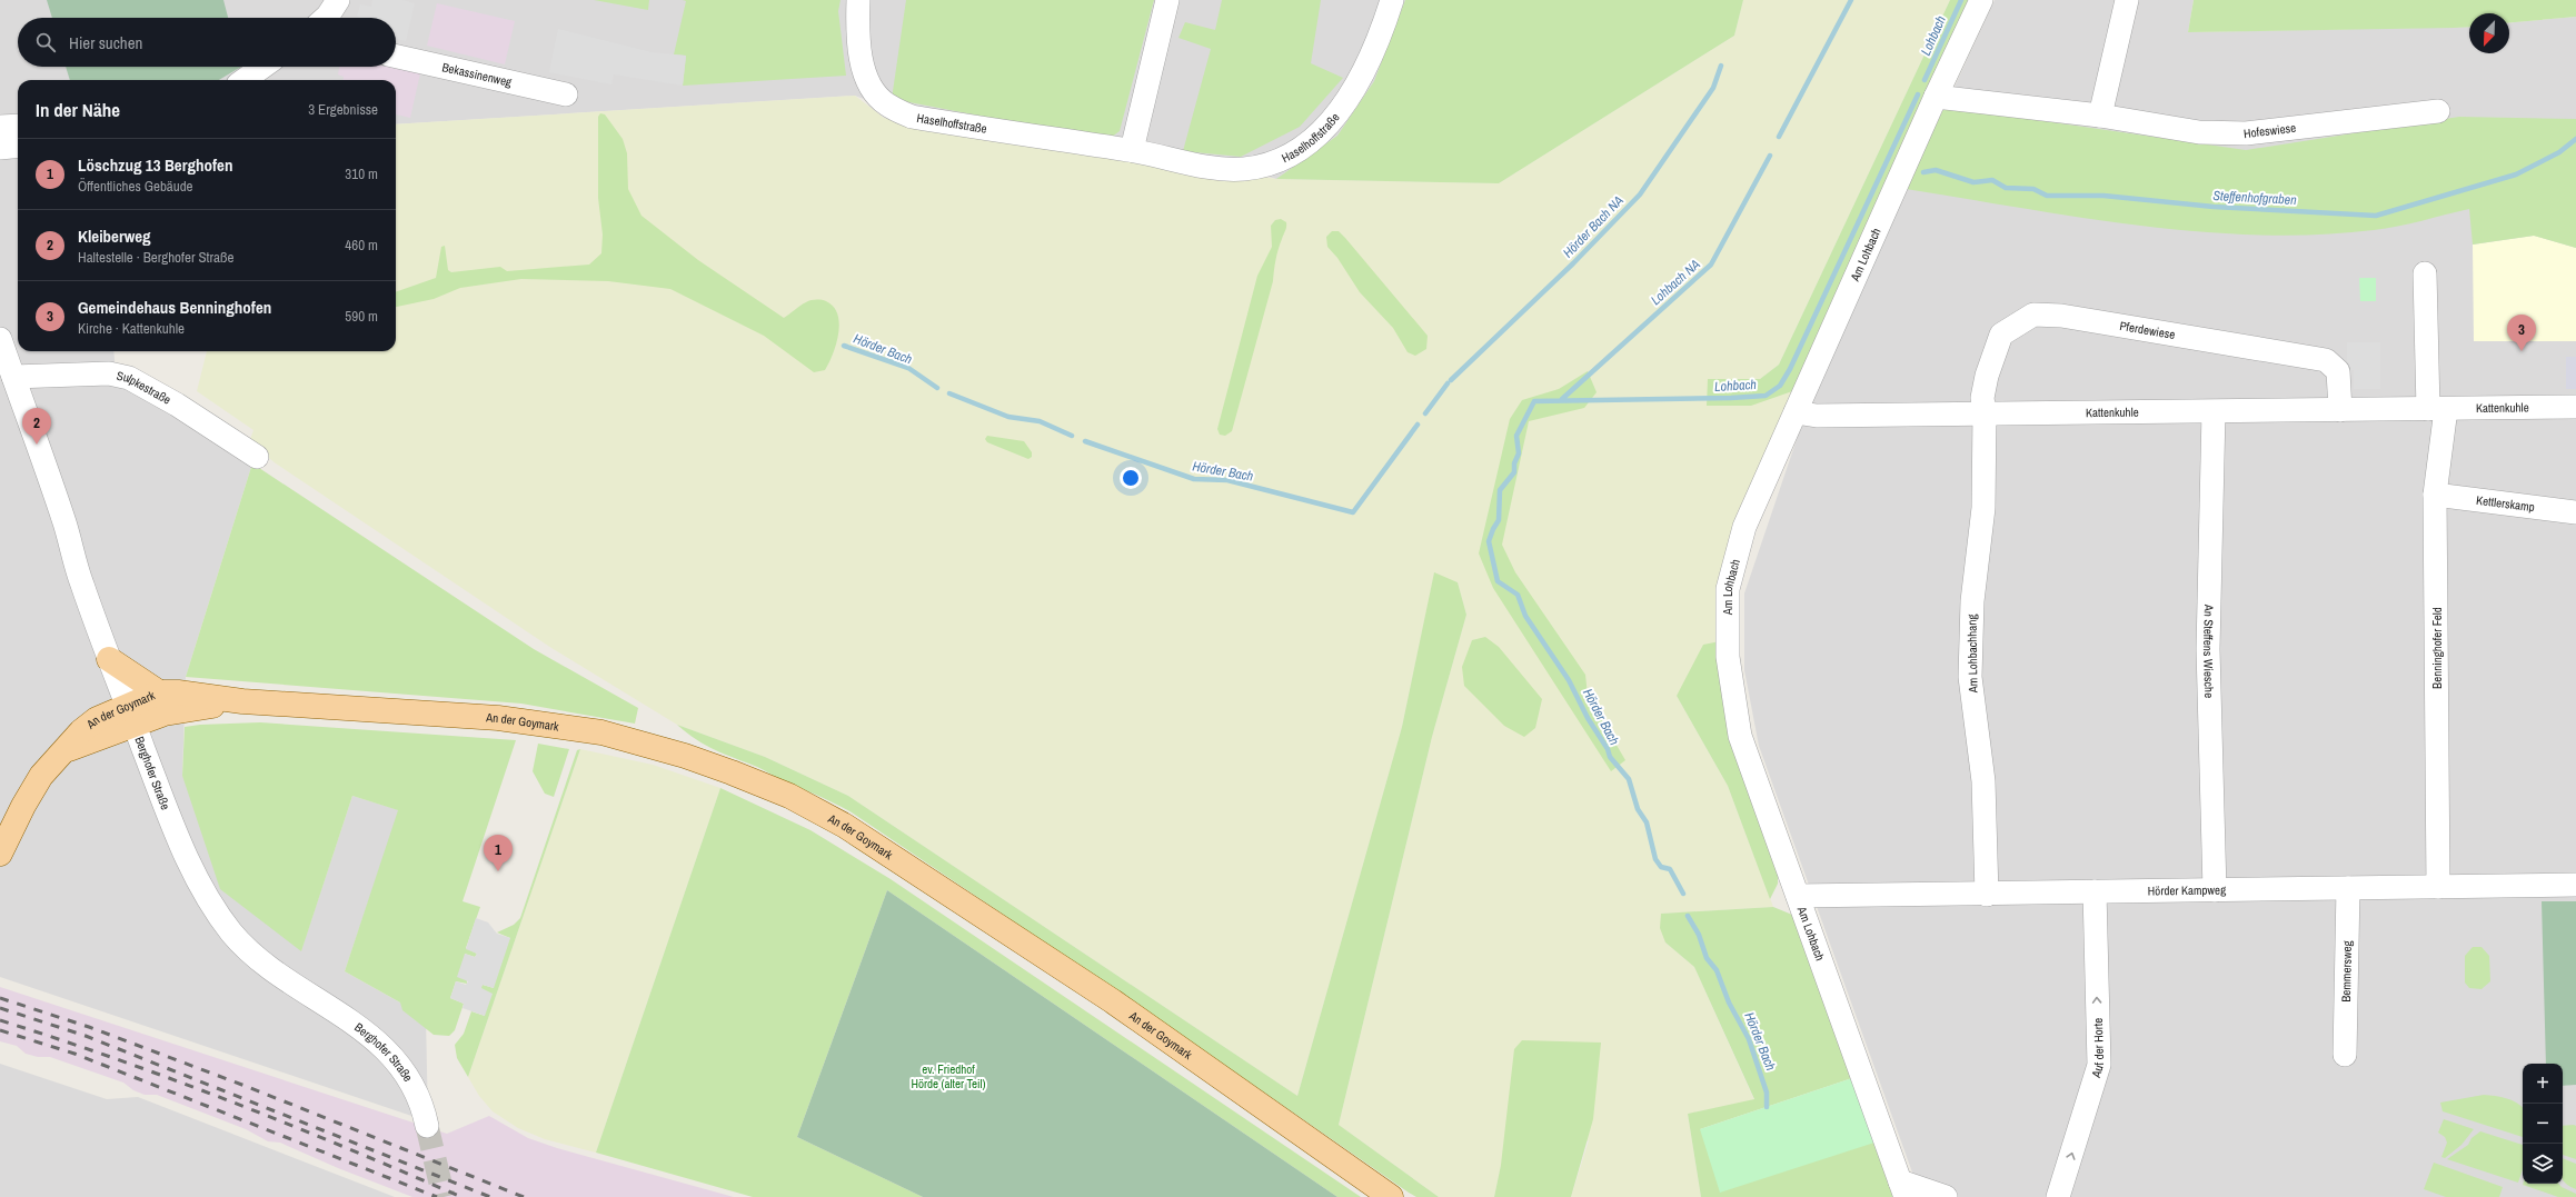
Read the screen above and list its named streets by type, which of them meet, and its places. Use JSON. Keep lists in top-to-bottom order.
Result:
{
  "streets": {
    "main road": ["An der Goymark"],
    "street": [
      "Bekassinenweg",
      "Haselhoffstraße",
      "Hofeswiese",
      "Am Lohbach",
      "Pferdewiese",
      "Sulpkestraße",
      "Kattenkuhle",
      "Kettlerskamp",
      "Benninghofer Feld",
      "An Steffens Wiesche",
      "Am Lohbachhang",
      "Berghofer Straße",
      "Hörder Kampweg",
      "Bemmersweg",
      "Auf der Horte"
    ]
  },
  "crossings": [
    ["Hofeswiese", "Am Lohbach"],
    ["Am Lohbach", "Kattenkuhle"],
    ["Am Lohbach", "Hörder Kampweg"],
    ["Pferdewiese", "Kattenkuhle"],
    ["Pferdewiese", "Am Lohbachhang"],
    ["Sulpkestraße", "Berghofer Straße"],
    ["Kattenkuhle", "Benninghofer Feld"],
    ["Kattenkuhle", "An Steffens Wiesche"],
    ["Kattenkuhle", "Am Lohbachhang"],
    ["Kettlerskamp", "Benninghofer Feld"],
    ["Benninghofer Feld", "Hörder Kampweg"],
    ["An Steffens Wiesche", "Hörder Kampweg"],
    ["Am Lohbachhang", "Hörder Kampweg"],
    ["An der Goymark", "Berghofer Straße"],
    ["Hörder Kampweg", "Bemmersweg"],
    ["Hörder Kampweg", "Auf der Horte"]
  ],
  "one_way": ["Auf der Horte"],
  "water": [
    "Lohbach",
    "Steffenhofgraben",
    "Hörder Bach NA",
    "Lohbach NA",
    "Hörder Bach"
  ],
  "parks": ["ev. Friedhof Hörde (alter Teil)"],
  "north": "bottom left",
  "page": {
    "search": "Hier suchen",
    "heading": ["In der Nähe", "3 Ergebnisse"],
    "list": [
      {
        "mark": "1",
        "name": "Löschzug 13 Berghofen",
        "note": "Öffentliches Gebäude",
        "value": "310 m"
      },
      {
        "mark": "2",
        "name": "Kleiberweg",
        "note": "Haltestelle · Berghofer Straße",
        "value": "460 m"
      },
      {
        "mark": "3",
        "name": "Gemeindehaus Benninghofen",
        "note": "Kirche · Kattenkuhle",
        "value": "590 m"
      }
    ],
    "pins": ["3", "2", "1"],
    "map_buttons": ["+", "−"]
  }
}
